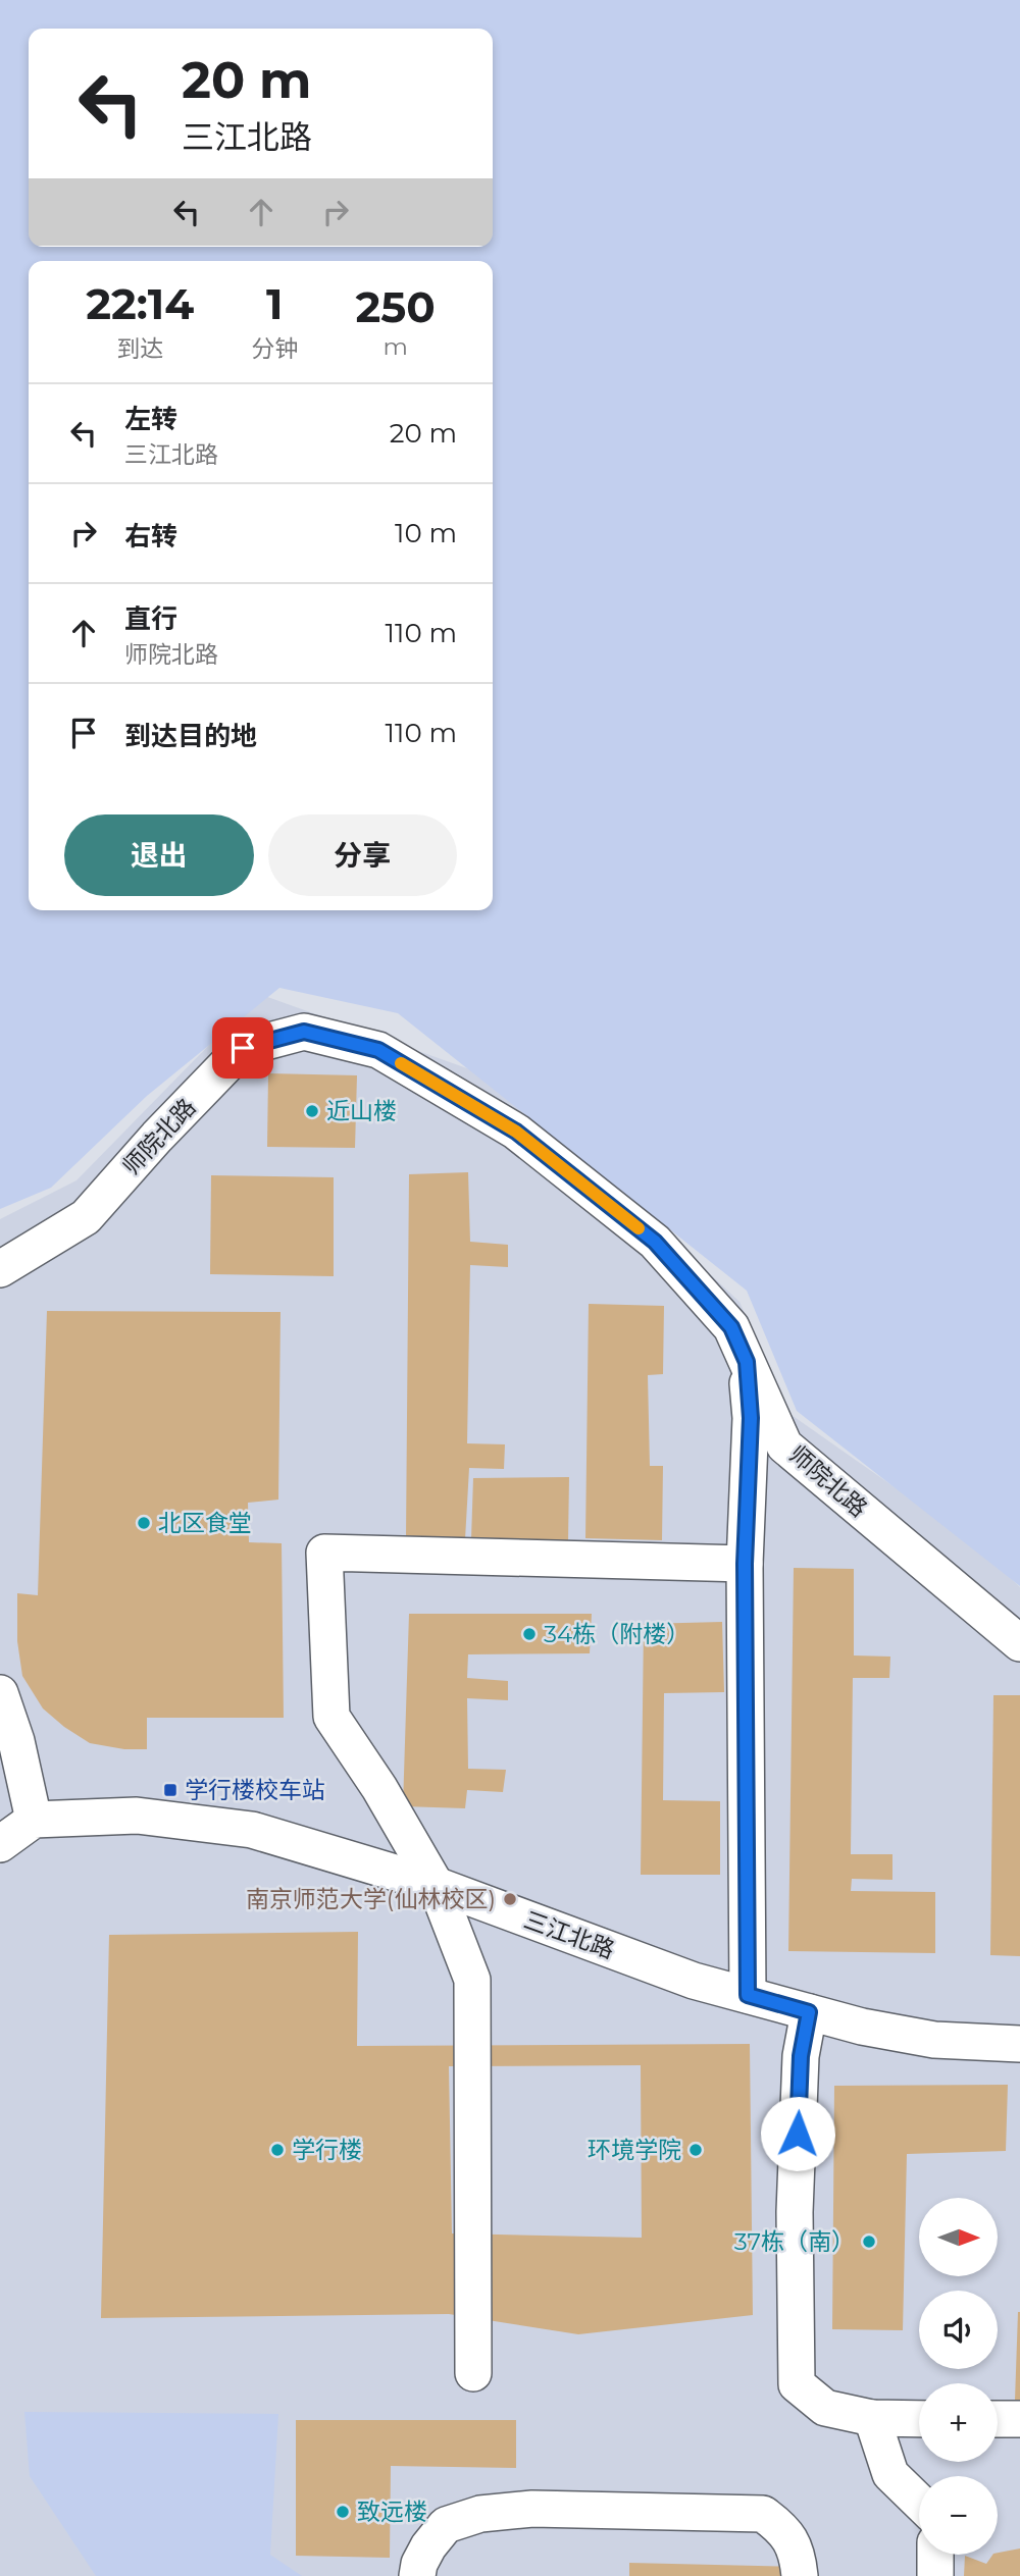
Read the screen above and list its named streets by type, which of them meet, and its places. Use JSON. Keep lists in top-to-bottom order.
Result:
{
  "streets": {
    "street": ["师院北路", "三江北路"]
  },
  "places": {
    "other": [
      "近山楼",
      "北区食堂",
      "34栋（附楼）",
      "南京师范大学(仙林校区)",
      "学行楼",
      "环境学院",
      "37栋（南）",
      "致远楼"
    ],
    "transit": ["学行楼校车站"]
  },
  "north": "right",
  "page": {
    "turn": ["20 m", "三江北路"],
    "eta": [
      "22:14",
      "到达",
      "1",
      "分钟",
      "250",
      "m"
    ],
    "list": [
      {
        "name": "左转",
        "note": "三江北路",
        "value": "20 m"
      },
      {
        "name": "右转",
        "value": "10 m"
      },
      {
        "name": "直行",
        "note": "师院北路",
        "value": "110 m"
      },
      {
        "name": "到达目的地",
        "value": "110 m"
      }
    ],
    "buttons": ["退出", "分享"],
    "map_buttons": ["+", "−"]
  }
}
